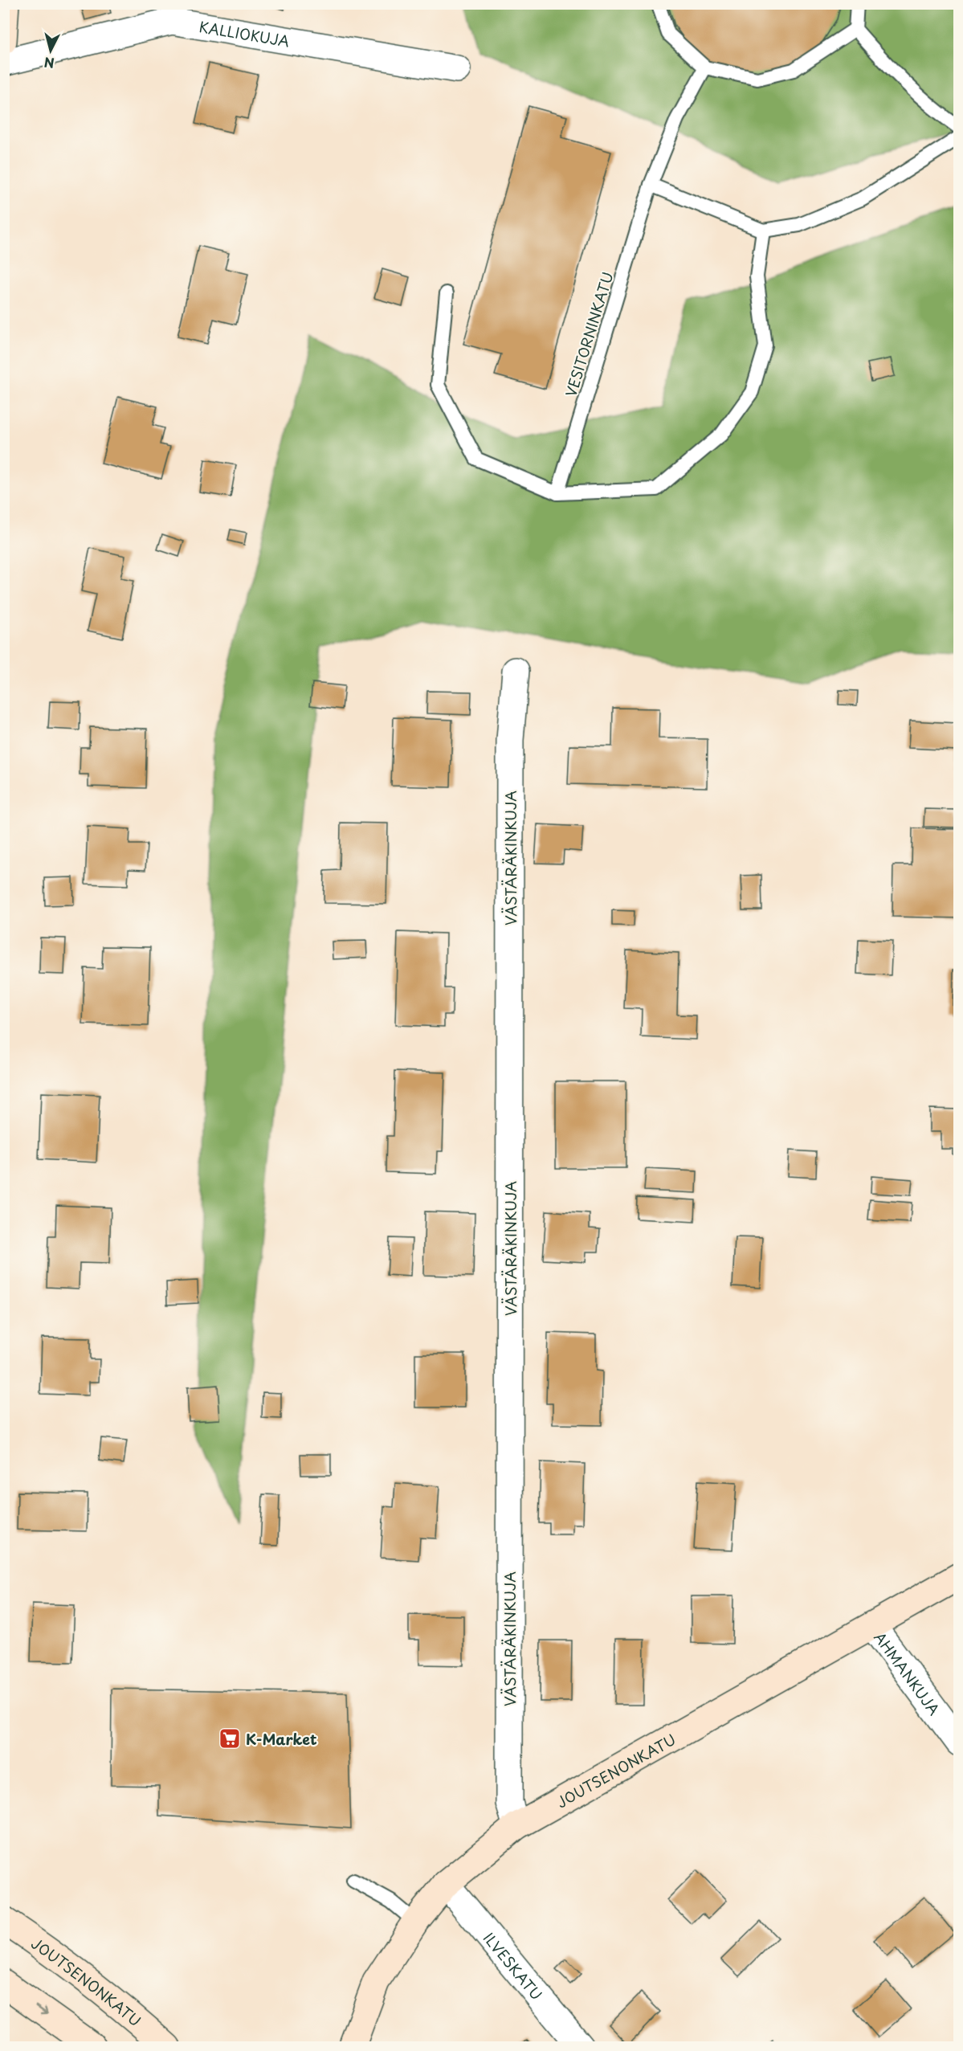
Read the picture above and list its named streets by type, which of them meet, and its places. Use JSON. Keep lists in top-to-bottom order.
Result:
{
  "streets": {
    "main road": ["JOUTSENONKATU"],
    "street": [
      "KALLIOKUJA",
      "VÄSTÄRÄKINKUJA",
      "AHMANKUJA",
      "ILVESKATU"
    ],
    "lane": ["VESITORNINKATU"]
  },
  "crossings": [
    ["VÄSTÄRÄKINKUJA", "JOUTSENONKATU"],
    ["AHMANKUJA", "JOUTSENONKATU"],
    ["JOUTSENONKATU", "ILVESKATU"]
  ],
  "places": {
    "supermarket": ["K-Market"]
  },
  "north": "bottom"
}
